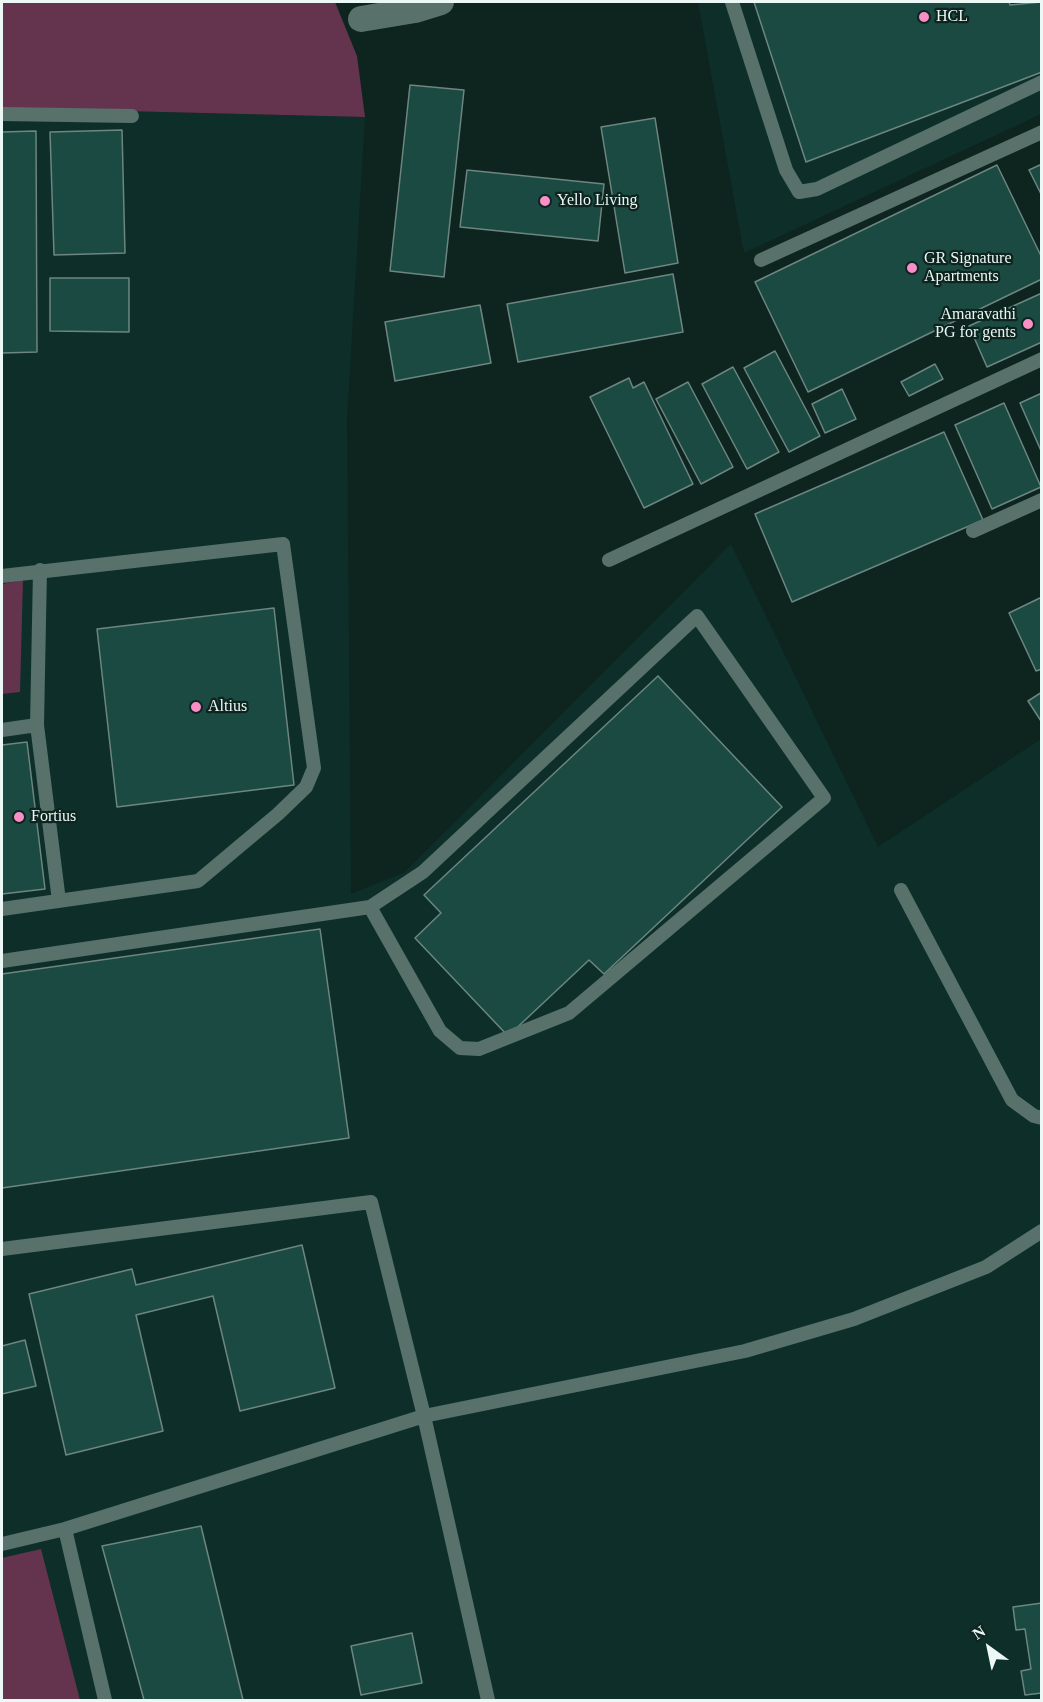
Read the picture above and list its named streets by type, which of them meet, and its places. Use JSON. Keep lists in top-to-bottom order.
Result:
{
  "places": [
    "HCL",
    "Yello Living",
    "GR Signature Apartments",
    "Amaravathi PG for gents",
    "Altius",
    "Fortius"
  ],
  "north": "top left"
}
